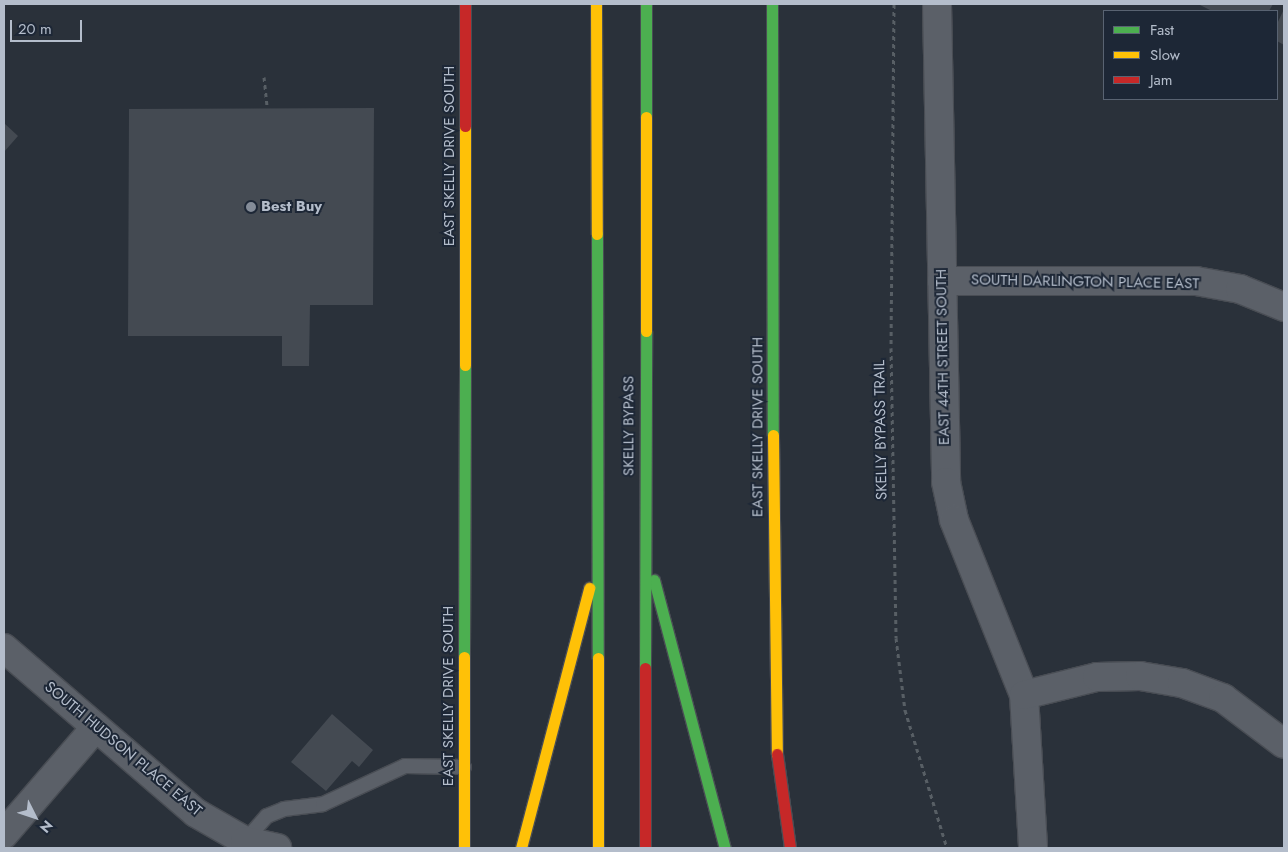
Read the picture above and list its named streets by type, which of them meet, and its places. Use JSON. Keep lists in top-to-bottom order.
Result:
{
  "streets": {
    "main road": ["EAST SKELLY DRIVE SOUTH", "SKELLY BYPASS"],
    "street": ["SOUTH DARLINGTON PLACE EAST", "EAST 44TH STREET SOUTH", "SOUTH HUDSON PLACE EAST"],
    "path": ["SKELLY BYPASS TRAIL"]
  },
  "crossings": [
    ["SOUTH DARLINGTON PLACE EAST", "EAST 44TH STREET SOUTH"]
  ],
  "places": ["Best Buy"],
  "legend": ["Fast", "Slow", "Jam"],
  "scale_bar": "20 m",
  "north": "bottom right"
}
